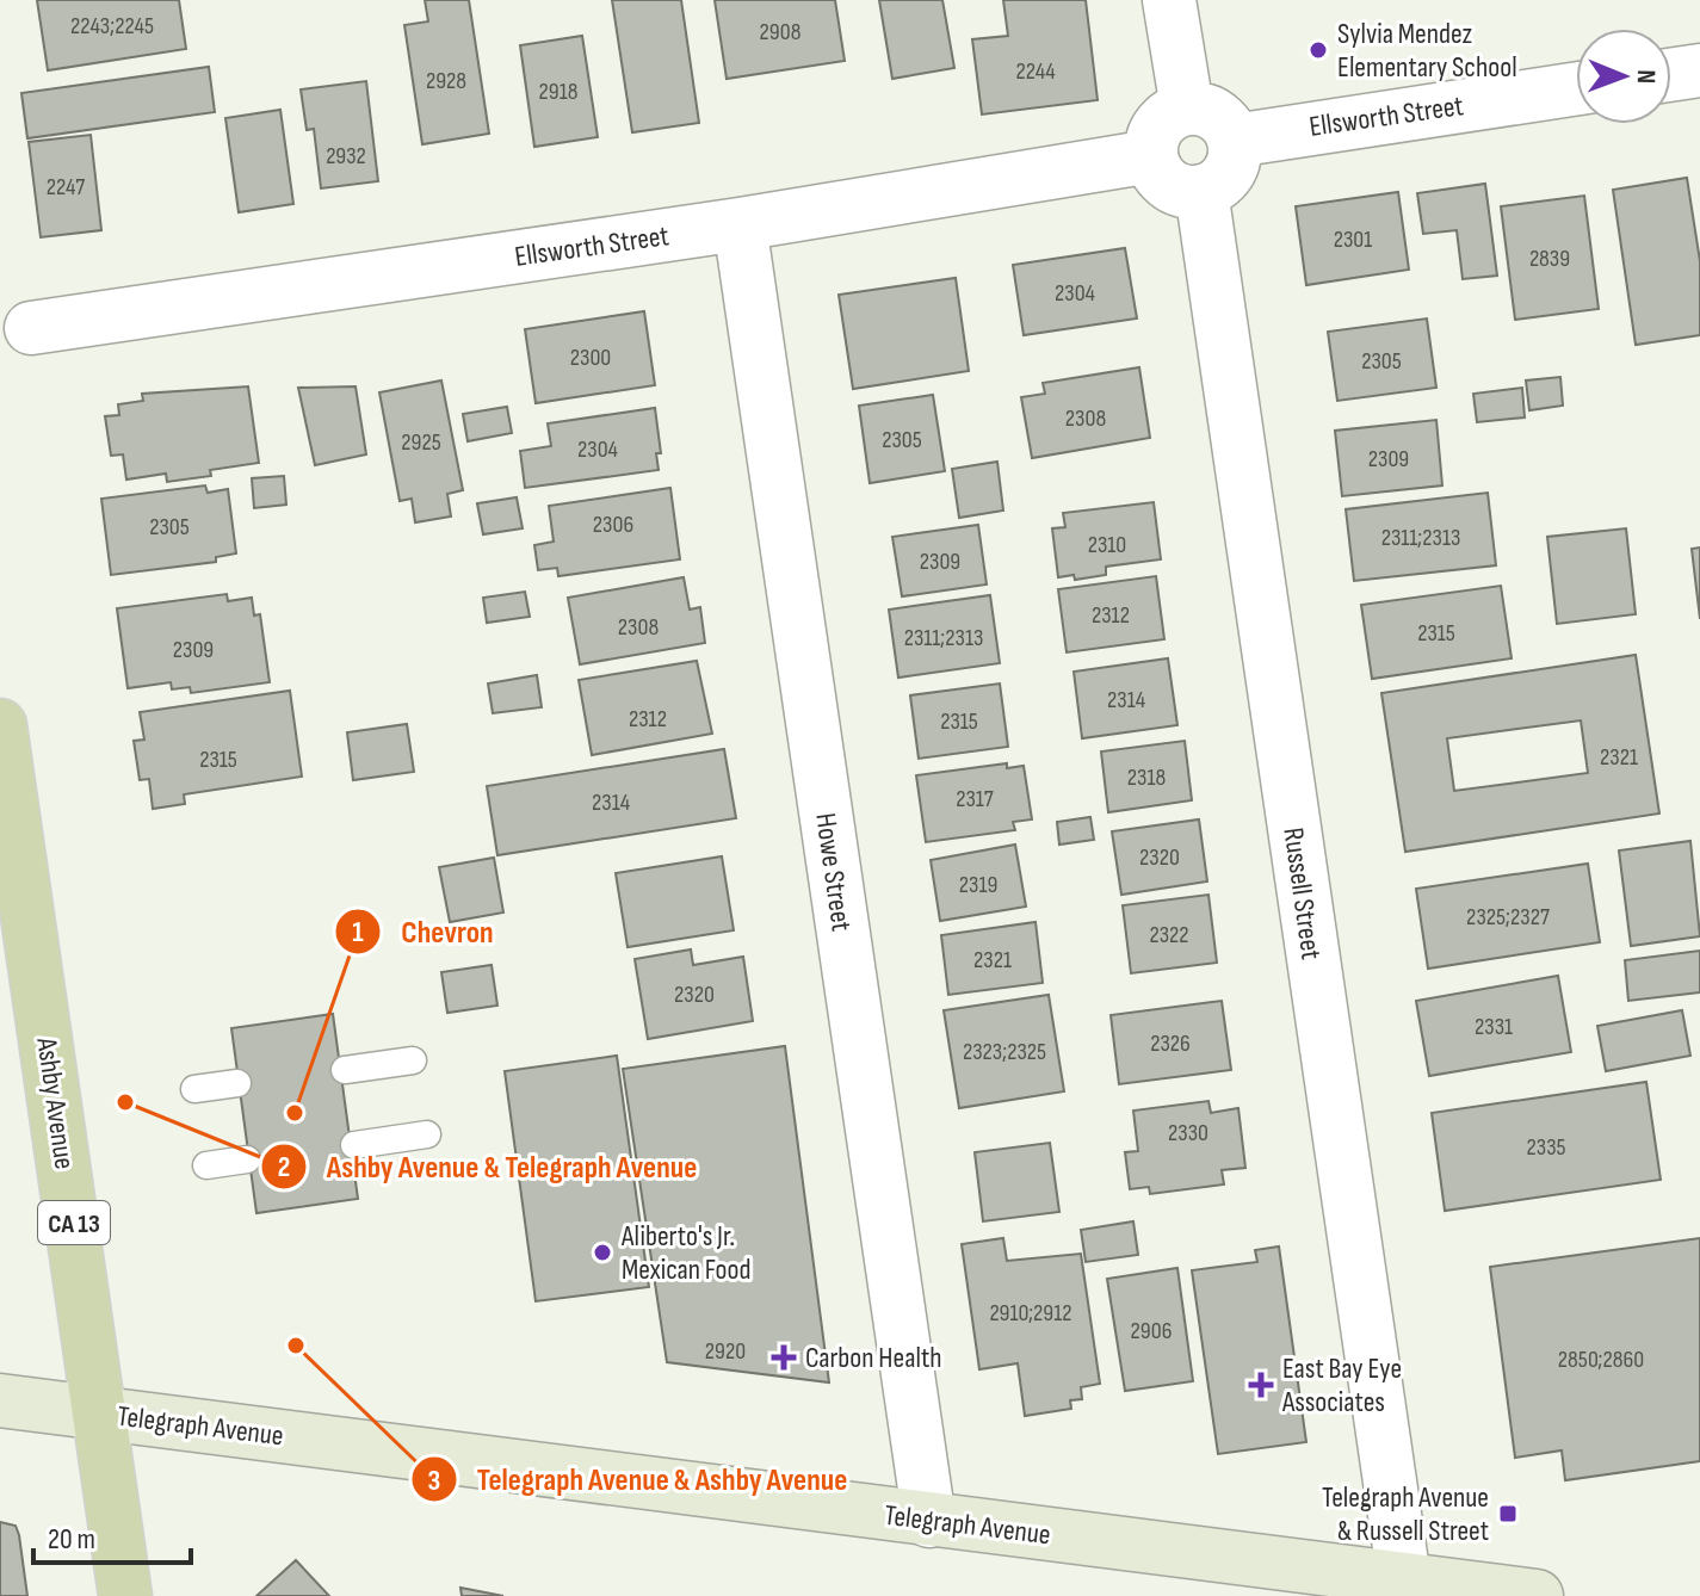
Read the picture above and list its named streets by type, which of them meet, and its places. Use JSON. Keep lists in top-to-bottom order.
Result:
{
  "streets": {
    "main road": ["Ashby Avenue", "CA 13", "Telegraph Avenue"],
    "street": ["Ellsworth Street", "Howe Street", "Russell Street"]
  },
  "crossings": [
    ["Ellsworth Street", "Howe Street"],
    ["Ellsworth Street", "Russell Street"],
    ["Howe Street", "Telegraph Avenue"],
    ["Russell Street", "Telegraph Avenue"],
    ["Ashby Avenue", "Telegraph Avenue"]
  ],
  "places": {
    "other": [
      "Sylvia Mendez Elementary School",
      "Ashby Avenue & Telegraph Avenue",
      "Chevron",
      "Aliberto's Jr. Mexican Food",
      "Telegraph Avenue & Ashby Avenue"
    ],
    "health": ["Carbon Health", "East Bay Eye Associates"],
    "transit": ["Telegraph Avenue & Russell Street"]
  },
  "house_numbers": [
    "2243;2245",
    "2908",
    "2244",
    "2928",
    "2918",
    "2932",
    "2247",
    "2301",
    "2839",
    "2304",
    "2300",
    "2305",
    "2308",
    "2305",
    "2925",
    "2304",
    "2309",
    "2306",
    "2305",
    "2311;2313",
    "2310",
    "2309",
    "2312",
    "2308",
    "2315",
    "2311;2313",
    "2309",
    "2314",
    "2312",
    "2315",
    "2321",
    "2315",
    "2318",
    "2317",
    "2314",
    "2320",
    "2319",
    "2325;2327",
    "2322",
    "2321",
    "2320",
    "2331",
    "2326",
    "2323;2325",
    "2330",
    "2335",
    "2910;2912",
    "2906",
    "2920",
    "2850;2860"
  ],
  "scale_bar": "20 m",
  "north": "right"
}
